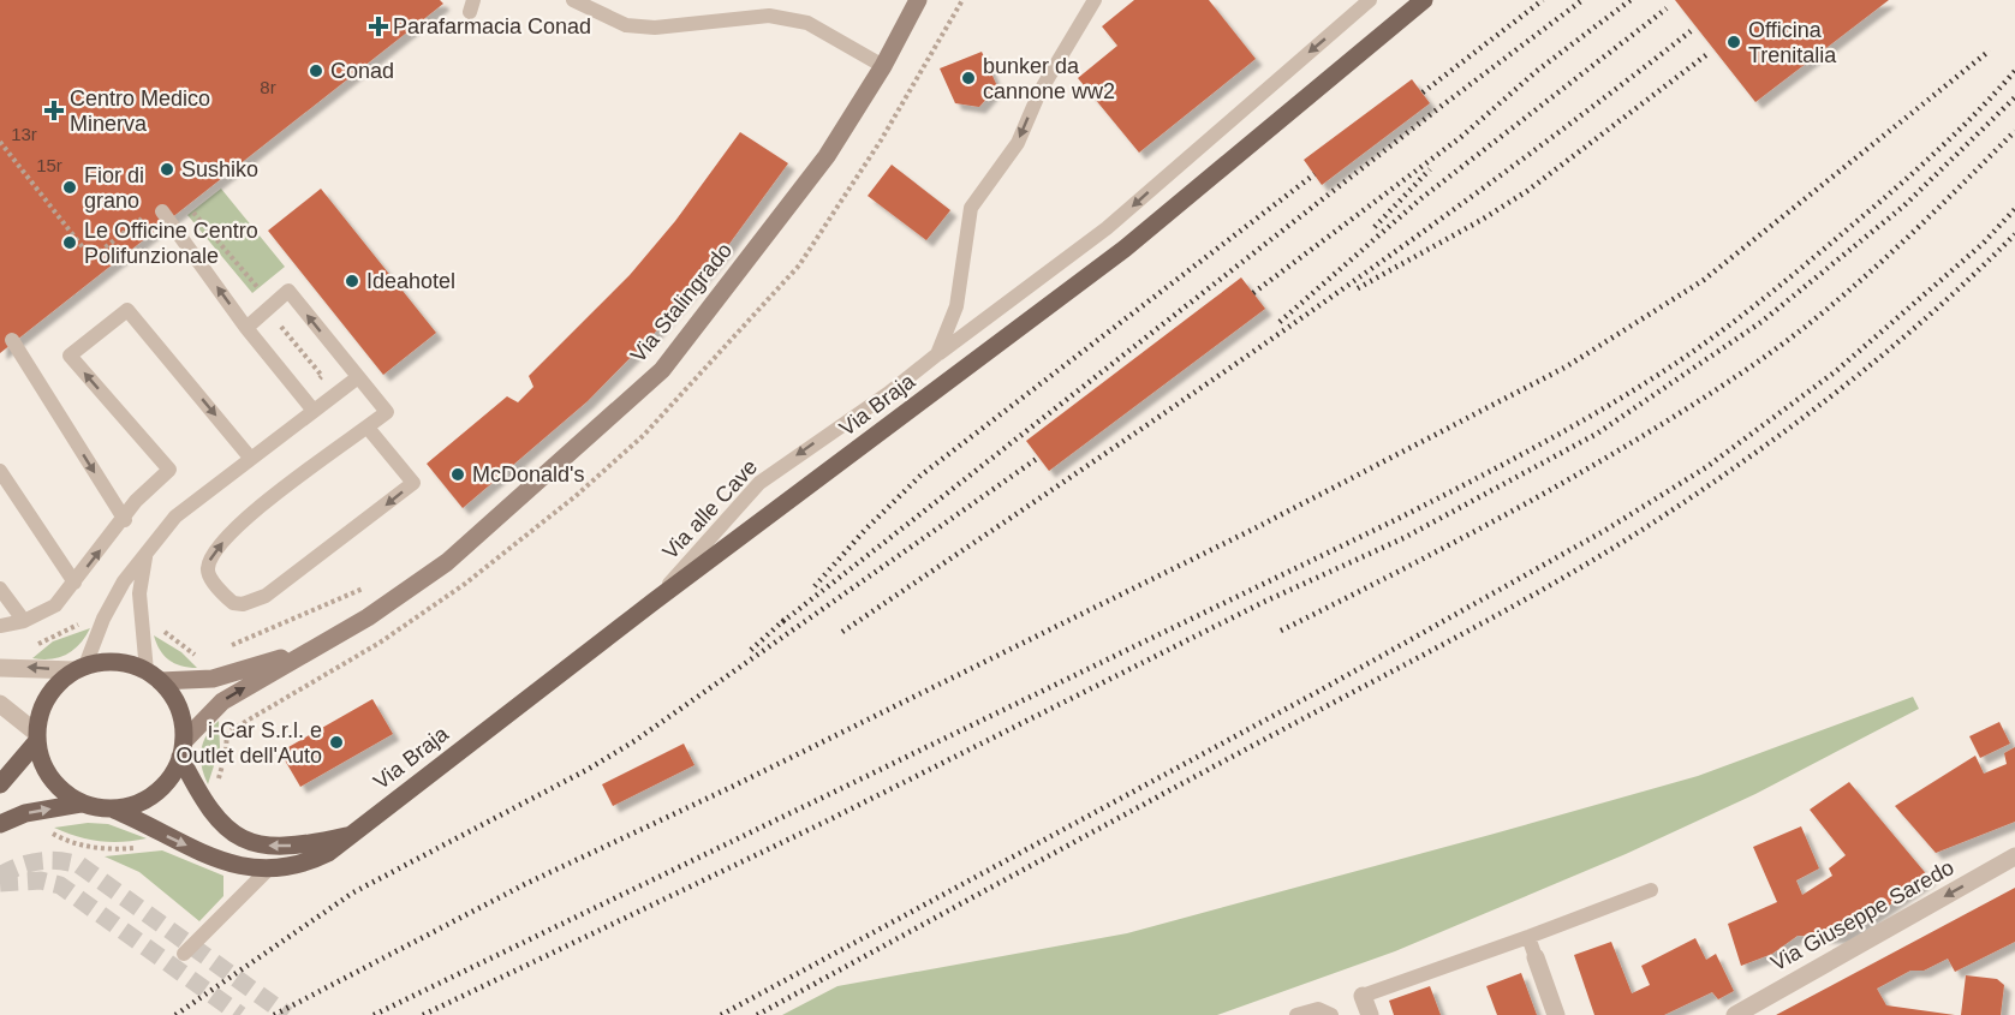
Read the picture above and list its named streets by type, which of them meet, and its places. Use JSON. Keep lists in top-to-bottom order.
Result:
{
  "streets": {
    "main road": ["Via Braja"],
    "street": ["Via Stalingrado", "Via Giuseppe Saredo"],
    "lane": ["Via alle Cave"]
  },
  "crossings": [
    ["Via Stalingrado", "Via Braja"],
    ["Via Braja", "Via alle Cave"]
  ],
  "one_way": ["Via Giuseppe Saredo"],
  "places": {
    "health": ["Parafarmacia Conad", "Centro Medico Minerva"],
    "other": [
      "Officina Trenitalia",
      "Conad",
      "bunker da cannone ww2",
      "Sushiko",
      "Fior di grano",
      "Le Officine Centro Polifunzionale",
      "Ideahotel",
      "McDonald's",
      "i-Car S.r.l. e Outlet dell'Auto"
    ]
  },
  "house_numbers": ["8r", "13r", "15r"]
}
